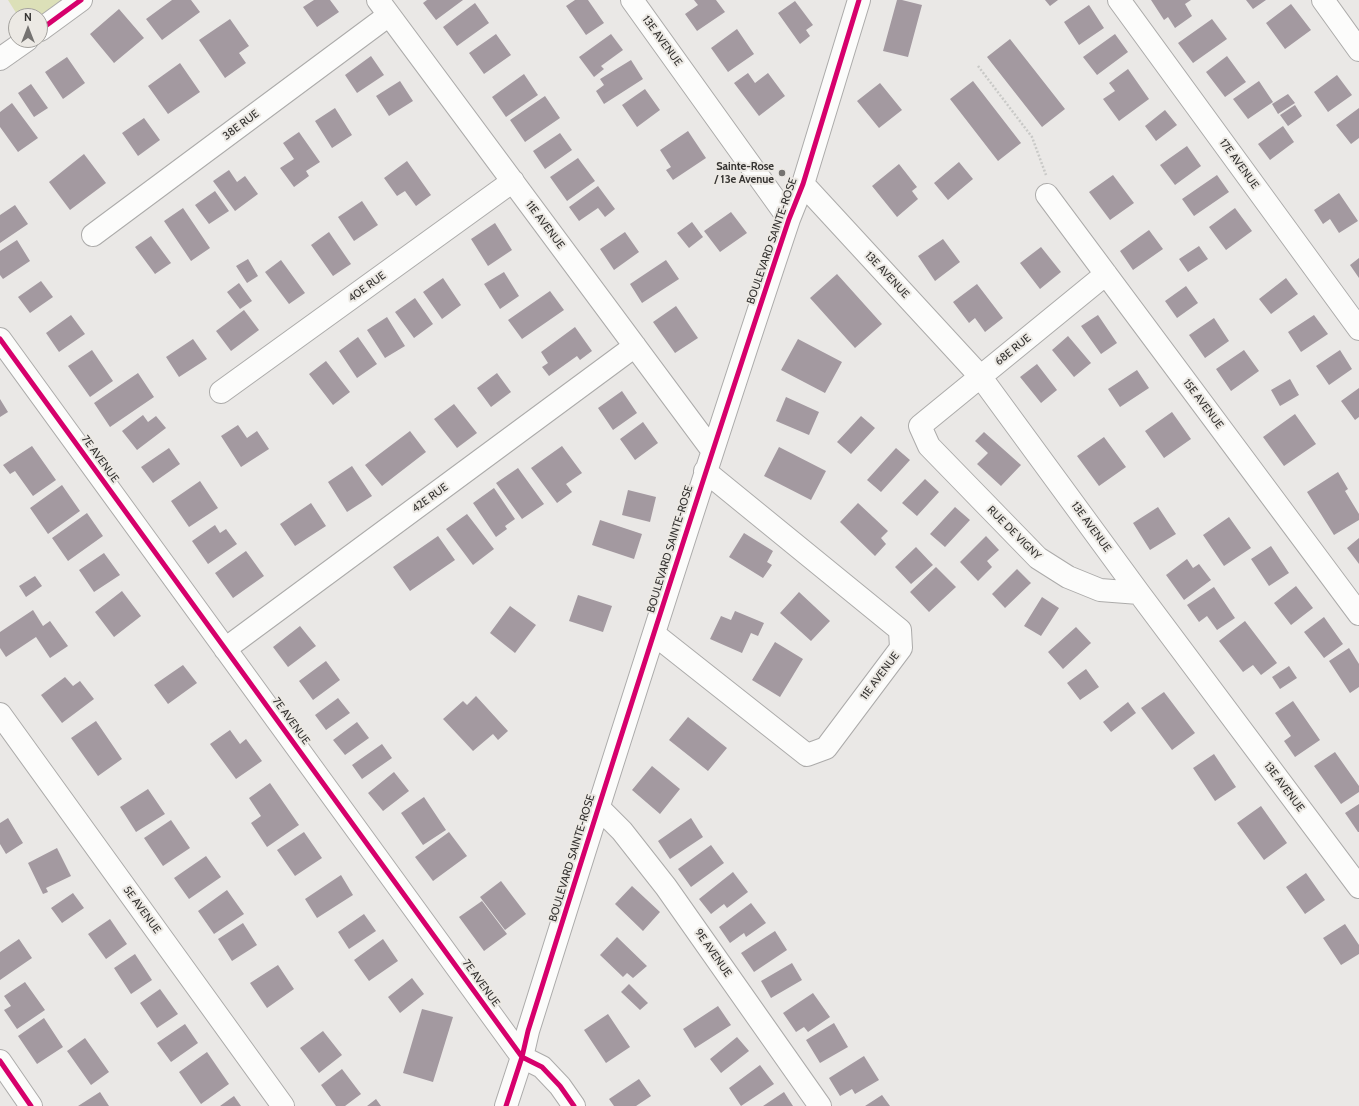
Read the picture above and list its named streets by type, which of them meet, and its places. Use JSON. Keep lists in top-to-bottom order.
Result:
{
  "streets": {
    "street": [
      "13E AVENUE",
      "38E RUE",
      "17E AVENUE",
      "11E AVENUE",
      "BOULEVARD SAINTE-ROSE",
      "40E RUE",
      "68E RUE",
      "15E AVENUE",
      "7E AVENUE",
      "42E RUE",
      "RUE DE VIGNY",
      "5E AVENUE",
      "9E AVENUE"
    ]
  },
  "crossings": [
    ["13E AVENUE", "BOULEVARD SAINTE-ROSE"],
    ["13E AVENUE", "68E RUE"],
    ["13E AVENUE", "RUE DE VIGNY"],
    ["38E RUE", "11E AVENUE"],
    ["11E AVENUE", "BOULEVARD SAINTE-ROSE"],
    ["11E AVENUE", "40E RUE"],
    ["11E AVENUE", "42E RUE"],
    ["BOULEVARD SAINTE-ROSE", "7E AVENUE"],
    ["BOULEVARD SAINTE-ROSE", "9E AVENUE"],
    ["68E RUE", "15E AVENUE"],
    ["68E RUE", "RUE DE VIGNY"],
    ["7E AVENUE", "42E RUE"]
  ],
  "places": ["Sainte-Rose / 13e Avenue"],
  "north": "top"
}
